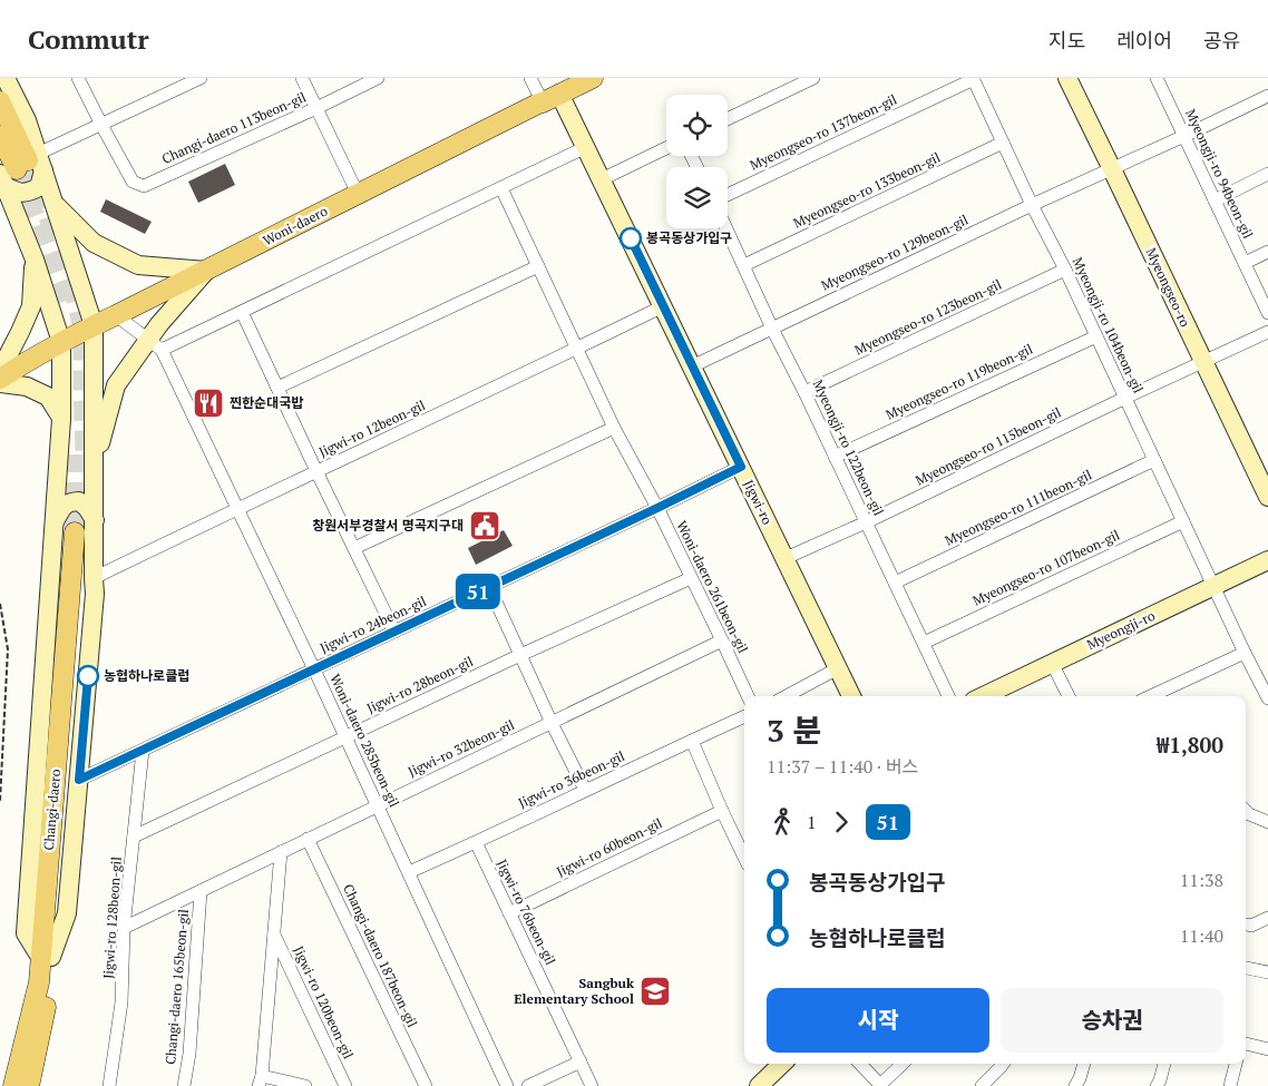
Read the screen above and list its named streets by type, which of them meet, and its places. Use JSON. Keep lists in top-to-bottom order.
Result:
{
  "streets": {
    "main road": [
      "Woni-daero",
      "Myeongseo-ro",
      "Jigwi-ro",
      "Myeongji-ro",
      "Changi-daero"
    ],
    "street": [
      "Changi-daero 113beon-gil",
      "Myeongseo-ro 137beon-gil",
      "Myeongji-ro 94beon-gil",
      "Myeongseo-ro 133beon-gil",
      "Myeongseo-ro 129beon-gil",
      "Myeongseo-ro 123beon-gil",
      "Myeongji-ro 104beon-gil",
      "Myeongseo-ro 119beon-gil",
      "Jigwi-ro 12beon-gil",
      "Myeongseo-ro 115beon-gil",
      "Myeongji-ro 122beon-gil",
      "Myeongseo-ro 111beon-gil",
      "Myeongseo-ro 107beon-gil",
      "Woni-daero 261beon-gil",
      "Jigwi-ro 24beon-gil",
      "Jigwi-ro 28beon-gil",
      "Woni-daero 285beon-gil",
      "Jigwi-ro 32beon-gil",
      "Jigwi-ro 36beon-gil",
      "Jigwi-ro 60beon-gil",
      "Jigwi-ro 76beon-gil",
      "Jigwi-ro 128beon-gil",
      "Changi-daero 187beon-gil",
      "Changi-daero 165beon-gil",
      "Jigwi-ro 120beon-gil"
    ]
  },
  "crossings": [
    ["Myeongseo-ro 137beon-gil", "Myeongji-ro 104beon-gil"],
    ["Myeongji-ro 94beon-gil", "Myeongseo-ro 129beon-gil"],
    ["Myeongseo-ro 133beon-gil", "Myeongji-ro 104beon-gil"],
    ["Myeongseo-ro 133beon-gil", "Myeongji-ro 122beon-gil"],
    ["Woni-daero", "Jigwi-ro"],
    ["Myeongseo-ro 129beon-gil", "Myeongseo-ro"],
    ["Myeongseo-ro 129beon-gil", "Myeongji-ro 104beon-gil"],
    ["Myeongseo-ro 129beon-gil", "Myeongji-ro 122beon-gil"],
    ["Myeongseo-ro 129beon-gil", "Jigwi-ro"],
    ["Myeongseo-ro", "Myeongseo-ro 115beon-gil"],
    ["Myeongseo-ro 123beon-gil", "Myeongji-ro 104beon-gil"],
    ["Myeongseo-ro 123beon-gil", "Myeongji-ro 122beon-gil"],
    ["Myeongji-ro 104beon-gil", "Myeongseo-ro 119beon-gil"],
    ["Myeongji-ro 104beon-gil", "Myeongseo-ro 115beon-gil"],
    ["Myeongji-ro 104beon-gil", "Myeongseo-ro 111beon-gil"],
    ["Myeongji-ro 104beon-gil", "Myeongseo-ro 107beon-gil"],
    ["Myeongji-ro 104beon-gil", "Myeongji-ro"],
    ["Myeongseo-ro 119beon-gil", "Myeongji-ro 122beon-gil"],
    ["Jigwi-ro 12beon-gil", "Jigwi-ro"],
    ["Jigwi-ro 12beon-gil", "Woni-daero 261beon-gil"],
    ["Jigwi-ro 12beon-gil", "Woni-daero 285beon-gil"],
    ["Myeongseo-ro 115beon-gil", "Myeongji-ro 122beon-gil"],
    ["Myeongseo-ro 115beon-gil", "Jigwi-ro"],
    ["Myeongji-ro 122beon-gil", "Myeongseo-ro 111beon-gil"],
    ["Myeongji-ro 122beon-gil", "Myeongseo-ro 107beon-gil"],
    ["Jigwi-ro", "Jigwi-ro 24beon-gil"],
    ["Woni-daero 261beon-gil", "Jigwi-ro 24beon-gil"],
    ["Woni-daero 261beon-gil", "Jigwi-ro 28beon-gil"],
    ["Woni-daero 261beon-gil", "Jigwi-ro 32beon-gil"],
    ["Jigwi-ro 24beon-gil", "Woni-daero 285beon-gil"],
    ["Jigwi-ro 24beon-gil", "Jigwi-ro 128beon-gil"],
    ["Jigwi-ro 28beon-gil", "Woni-daero 285beon-gil"],
    ["Jigwi-ro 28beon-gil", "Jigwi-ro 128beon-gil"],
    ["Woni-daero 285beon-gil", "Jigwi-ro 32beon-gil"],
    ["Woni-daero 285beon-gil", "Jigwi-ro 36beon-gil"],
    ["Jigwi-ro 32beon-gil", "Jigwi-ro 128beon-gil"],
    ["Jigwi-ro 32beon-gil", "Changi-daero 187beon-gil"],
    ["Jigwi-ro 32beon-gil", "Changi-daero 165beon-gil"],
    ["Jigwi-ro 32beon-gil", "Jigwi-ro 120beon-gil"],
    ["Jigwi-ro 36beon-gil", "Jigwi-ro 76beon-gil"],
    ["Jigwi-ro 60beon-gil", "Jigwi-ro 76beon-gil"]
  ],
  "places": {
    "other": ["봉곡동상가입구", "농협하나로클럽"],
    "restaurant": ["찐한순대국밥"],
    "public building": ["창원서부경찰서 명곡지구대"],
    "school or university": ["Sangbuk Elementary School"]
  },
  "lines": ["bus line 51"],
  "page": {
    "header": "Commutr",
    "nav": ["지도", "레이어", "공유"],
    "on_map": "51",
    "heading": ["3 분", "11:37 – 11:40 · 버스", "₩1,800"],
    "legs": ["1", "51"],
    "list": [
      {
        "name": "봉곡동상가입구",
        "value": "11:38"
      },
      {
        "name": "농협하나로클럽",
        "value": "11:40"
      }
    ],
    "buttons": ["시작", "승차권"]
  }
}
